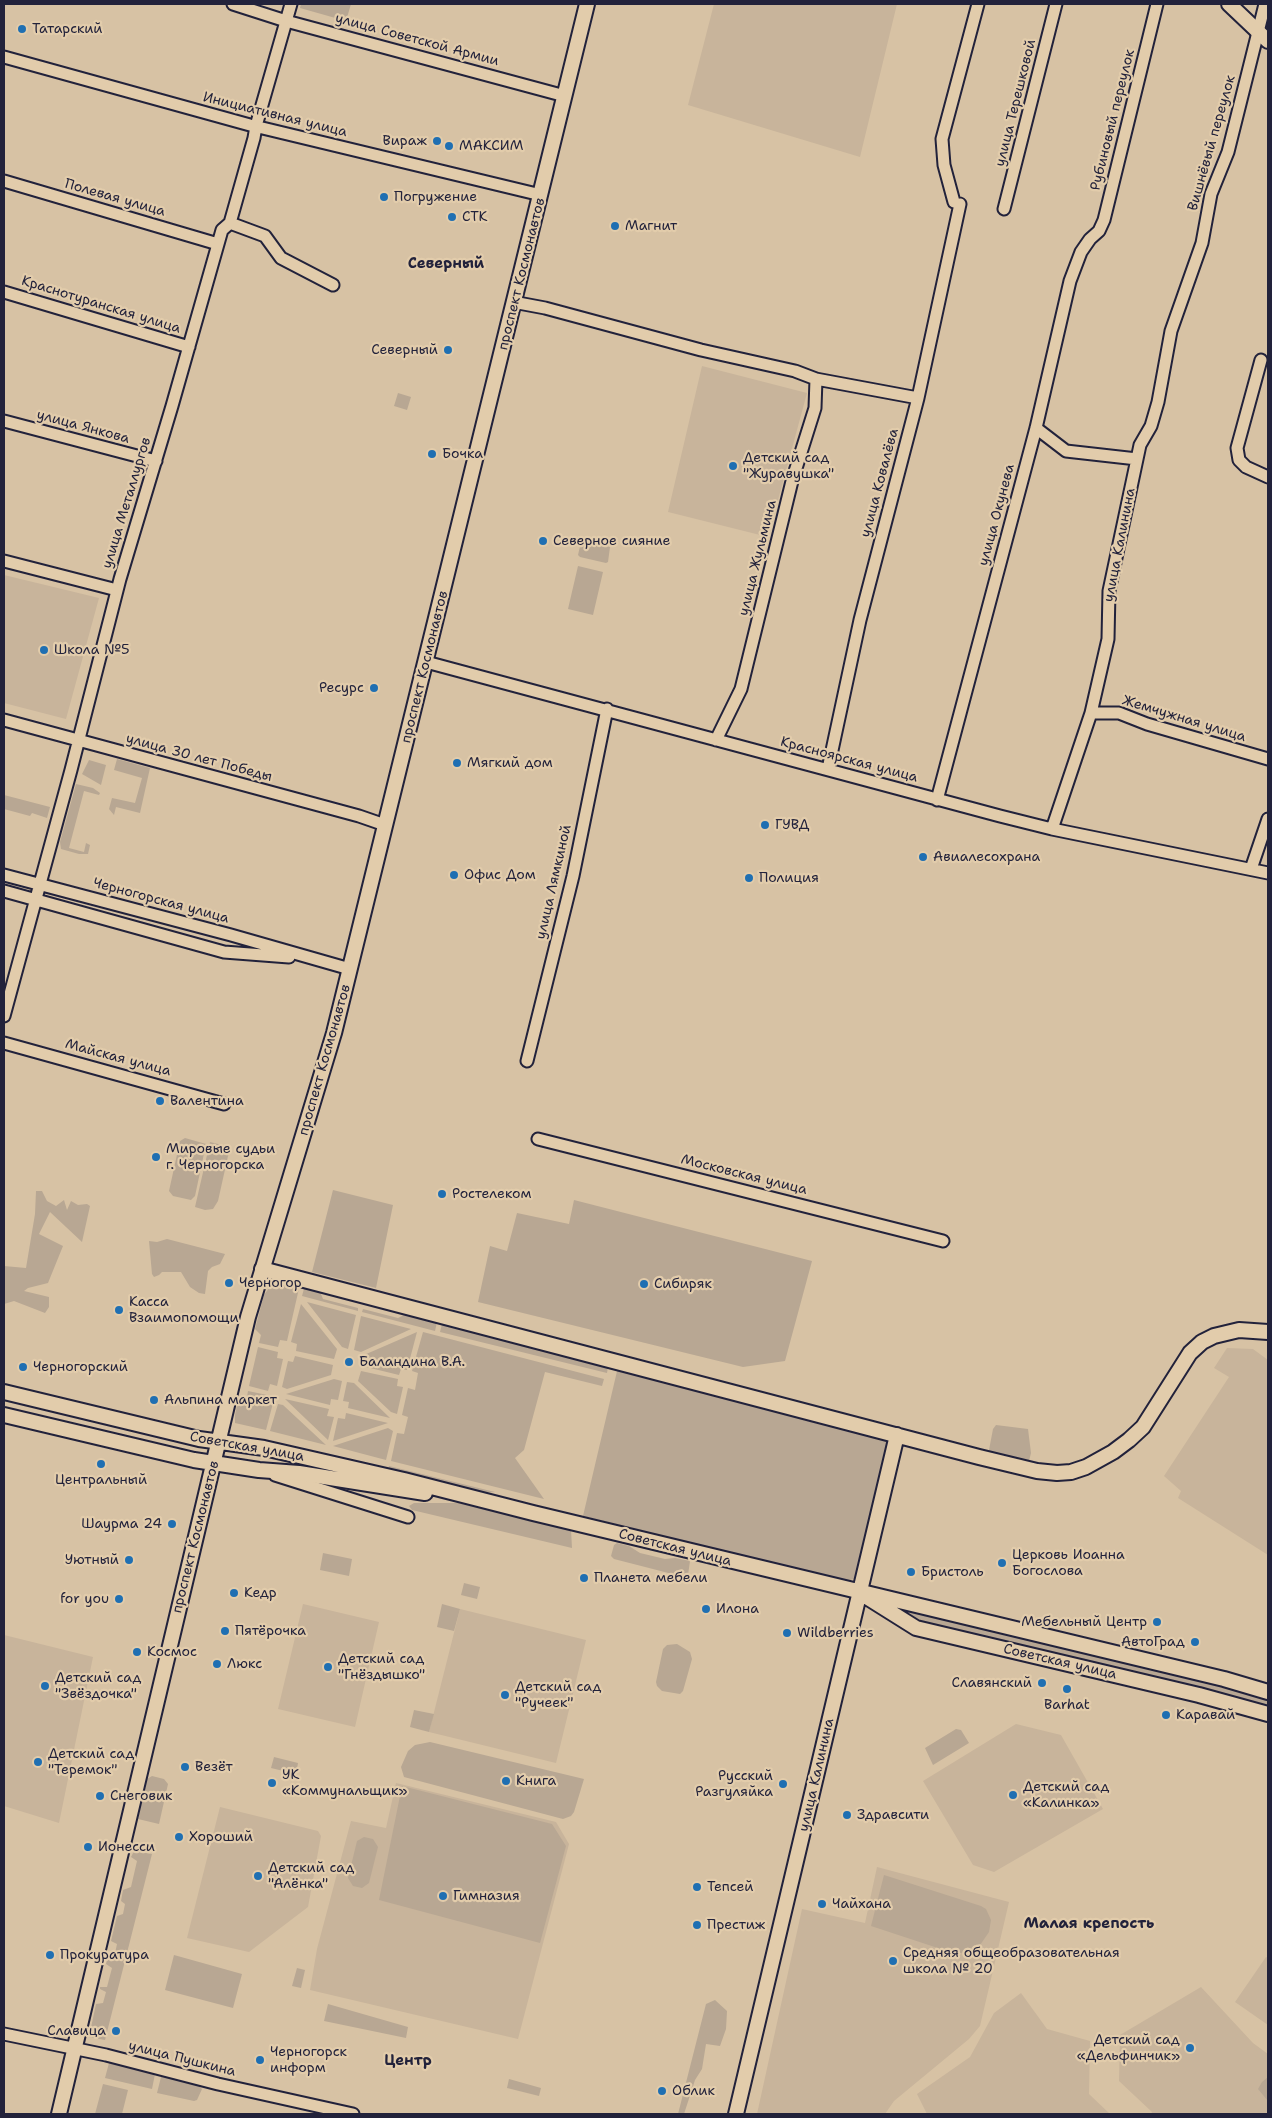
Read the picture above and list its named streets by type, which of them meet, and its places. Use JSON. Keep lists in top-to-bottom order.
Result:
{
  "streets": {
    "main road": ["проспект Космонавтов", "улица Калинина", "Советская улица"],
    "street": [
      "улица Советской Армии",
      "улица Терешковой",
      "Инициативная улица",
      "Рубиновый переулок",
      "Вишнёвый переулок",
      "Полевая улица",
      "Краснотуранская улица",
      "улица Янкова",
      "улица Ковалёва",
      "улица Металлургов",
      "улица Окунева",
      "улица Жульмина",
      "Жемчужная улица",
      "улица 30 лет Победы",
      "Красноярская улица",
      "улица Лямкиной",
      "Черногорская улица",
      "Майская улица",
      "Московская улица",
      "улица Пушкина"
    ]
  },
  "crossings": [
    ["улица Советской Армии", "проспект Космонавтов"],
    ["улица Советской Армии", "улица Металлургов"],
    ["Инициативная улица", "проспект Космонавтов"],
    ["Инициативная улица", "улица Металлургов"],
    ["Рубиновый переулок", "улица Окунева"],
    ["Вишнёвый переулок", "улица Калинина"],
    ["Полевая улица", "улица Металлургов"],
    ["проспект Космонавтов", "улица 30 лет Победы"],
    ["проспект Космонавтов", "Красноярская улица"],
    ["проспект Космонавтов", "Черногорская улица"],
    ["проспект Космонавтов", "Советская улица"],
    ["проспект Космонавтов", "улица Пушкина"],
    ["Краснотуранская улица", "улица Металлургов"],
    ["улица Янкова", "улица Металлургов"],
    ["улица Ковалёва", "Красноярская улица"],
    ["улица Металлургов", "улица 30 лет Победы"],
    ["улица Металлургов", "Черногорская улица"],
    ["улица Окунева", "Красноярская улица"],
    ["улица Калинина", "Жемчужная улица"],
    ["улица Калинина", "Красноярская улица"],
    ["улица Калинина", "Советская улица"],
    ["улица Жульмина", "Красноярская улица"],
    ["Красноярская улица", "улица Лямкиной"]
  ],
  "districts": ["Северный", "Малая крепость", "Центр"],
  "places": [
    "Татарский",
    "Вираж",
    "МАКСИМ",
    "Погружение",
    "СТК",
    "Магнит",
    "Северный",
    "Бочка",
    "Детский сад \"Журавушка\"",
    "Северное сияние",
    "Школа №5",
    "Ресурс",
    "Мягкий дом",
    "ГУВД",
    "Авиалесохрана",
    "Офис Дом",
    "Полиция",
    "Валентина",
    "Мировые судьи г. Черногорска",
    "Ростелеком",
    "Черногор",
    "Сибиряк",
    "Касса Взаимопомощи",
    "Баландина В.А.",
    "Черногорский",
    "Альпина маркет",
    "Центральный",
    "Шаурма 24",
    "Уютный",
    "Церковь Иоанна Богослова",
    "Бристоль",
    "Планета мебели",
    "Кедр",
    "for you",
    "Илона",
    "Мебельный Центр",
    "Пятёрочка",
    "Wildberries",
    "АвтоГрад",
    "Космос",
    "Люкс",
    "Детский сад \"Гнёздышко\"",
    "Славянский",
    "Детский сад \"Звёздочка\"",
    "Barhat",
    "Детский сад \"Ручеек\"",
    "Каравай",
    "Детский сад \"Теремок\"",
    "Везёт",
    "Книга",
    "УК «Коммунальщик»",
    "Русский Разгуляйка",
    "Детский сад «Калинка»",
    "Снеговик",
    "Здравсити",
    "Хороший",
    "Ионесси",
    "Детский сад \"Алёнка\"",
    "Тепсей",
    "Гимназия",
    "Чайхана",
    "Престиж",
    "Прокуратура",
    "Средняя общеобразовательная школа № 20",
    "Славица",
    "Детский сад «Дельфинчик»",
    "Черногорск информ",
    "Облик"
  ]
}
